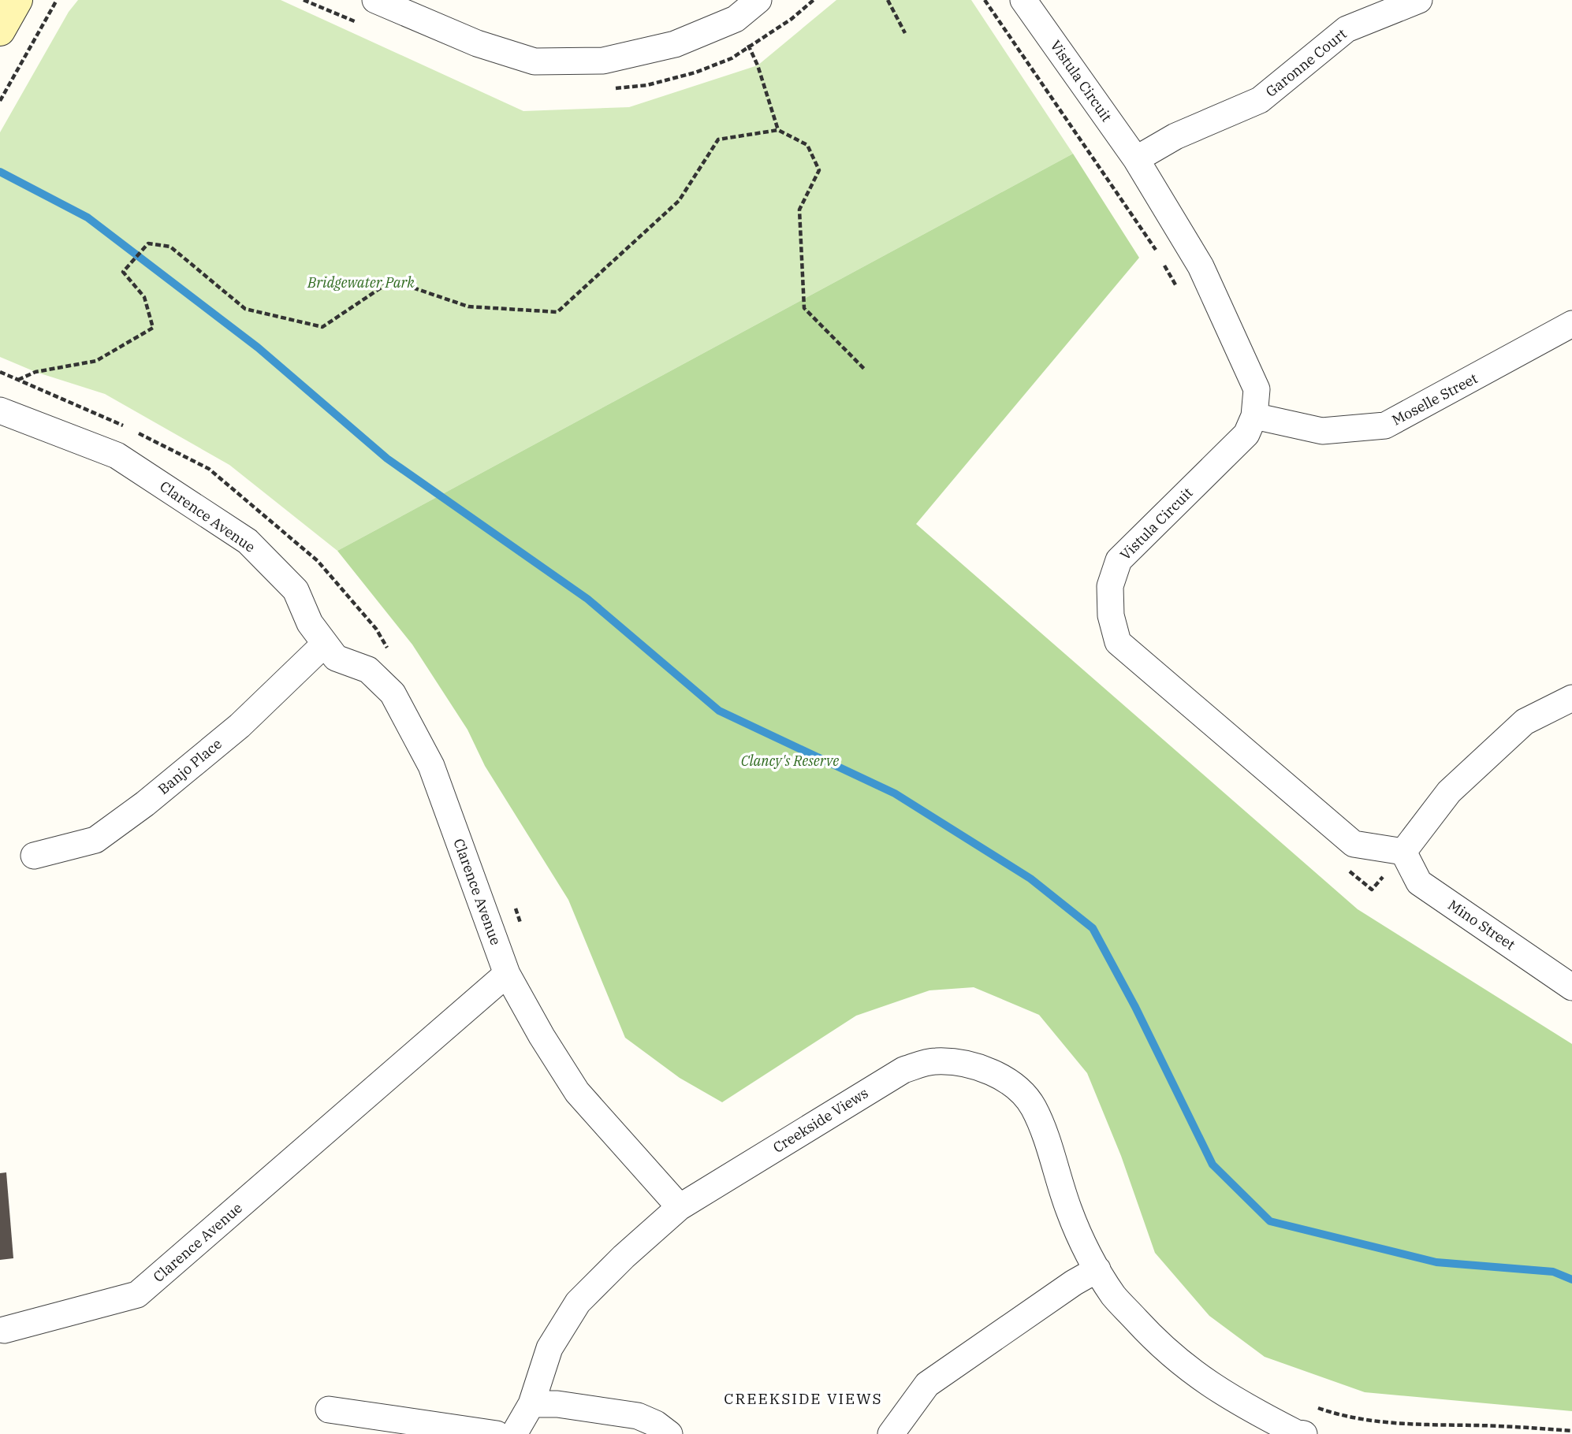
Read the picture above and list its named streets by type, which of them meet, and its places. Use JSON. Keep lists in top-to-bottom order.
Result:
{
  "streets": {
    "street": [
      "Garonne Court",
      "Vistula Circuit",
      "Moselle Street",
      "Clarence Avenue",
      "Banjo Place",
      "Mino Street",
      "Creekside Views"
    ]
  },
  "crossings": [
    ["Garonne Court", "Vistula Circuit"],
    ["Vistula Circuit", "Moselle Street"],
    ["Vistula Circuit", "Mino Street"],
    ["Clarence Avenue", "Banjo Place"]
  ],
  "districts": ["CREEKSIDE VIEWS"],
  "parks": ["Bridgewater Park", "Clancy's Reserve"]
}
